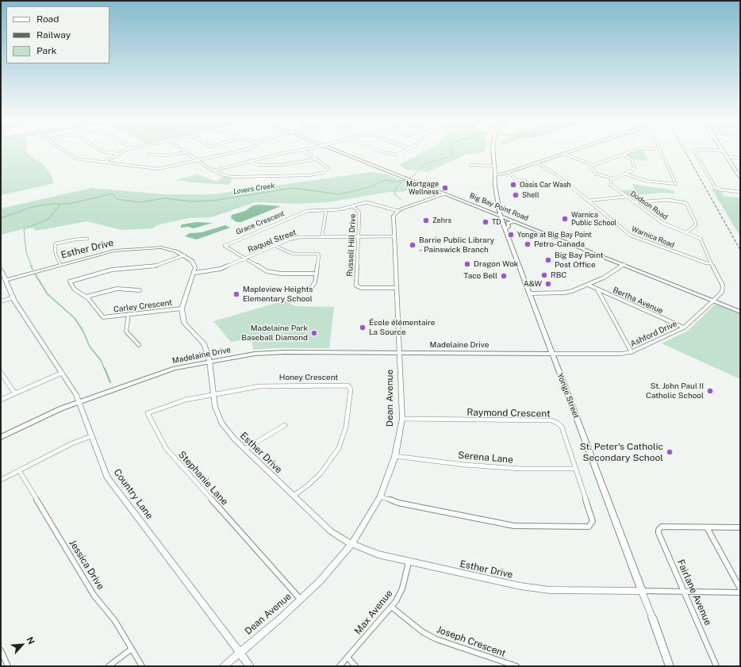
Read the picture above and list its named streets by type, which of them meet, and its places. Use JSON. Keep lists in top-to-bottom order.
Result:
{
  "streets": {
    "main road": ["Big Bay Point Road", "Madelaine Drive", "Yonge Street"],
    "street": [
      "Dodson Road",
      "Grace Crescent",
      "Warnica Road",
      "Raquel Street",
      "Russell Hill Drive",
      "Esther Drive",
      "Bertha Avenue",
      "Carley Crescent",
      "Ashford Drive",
      "Honey Crescent",
      "Dean Avenue",
      "Raymond Crescent",
      "Serena Lane",
      "Stephanie Lane",
      "Country Lane",
      "Jessica Drive",
      "Fairlane Avenue",
      "Max Avenue",
      "Joseph Crescent"
    ]
  },
  "crossings": [
    ["Dodson Road", "Big Bay Point Road"],
    ["Dodson Road", "Warnica Road"],
    ["Dodson Road", "Ashford Drive"],
    ["Big Bay Point Road", "Ashford Drive"],
    ["Big Bay Point Road", "Yonge Street"],
    ["Grace Crescent", "Raquel Street"],
    ["Grace Crescent", "Russell Hill Drive"],
    ["Grace Crescent", "Dean Avenue"],
    ["Raquel Street", "Russell Hill Drive"],
    ["Raquel Street", "Esther Drive"],
    ["Raquel Street", "Dean Avenue"],
    ["Russell Hill Drive", "Dean Avenue"],
    ["Esther Drive", "Carley Crescent"],
    ["Esther Drive", "Madelaine Drive"],
    ["Esther Drive", "Honey Crescent"],
    ["Esther Drive", "Yonge Street"],
    ["Esther Drive", "Dean Avenue"],
    ["Esther Drive", "Stephanie Lane"],
    ["Esther Drive", "Country Lane"],
    ["Esther Drive", "Max Avenue"],
    ["Bertha Avenue", "Ashford Drive"],
    ["Ashford Drive", "Madelaine Drive"],
    ["Ashford Drive", "Yonge Street"],
    ["Madelaine Drive", "Yonge Street"],
    ["Madelaine Drive", "Dean Avenue"],
    ["Madelaine Drive", "Country Lane"],
    ["Honey Crescent", "Stephanie Lane"],
    ["Dean Avenue", "Raymond Crescent"],
    ["Dean Avenue", "Serena Lane"],
    ["Dean Avenue", "Stephanie Lane"],
    ["Dean Avenue", "Country Lane"],
    ["Raymond Crescent", "Serena Lane"],
    ["Max Avenue", "Joseph Crescent"]
  ],
  "water": ["Lovers Creek"],
  "places": [
    "Oasis Car Wash",
    "Mortgage Wellness",
    "Shell",
    "Warnica Public School",
    "Zehrs",
    "TD",
    "Yonge at Big Bay Point",
    "Petro-Canada",
    "Barrie Public Library - Painswick Branch",
    "Big Bay Point Post Office",
    "Dragon Wok",
    "RBC",
    "Taco Bell",
    "A&W",
    "Mapleview Heights Elementary School",
    "École élémentaire La Source",
    "Madelaine Park Baseball Diamond",
    "St. John Paul II Catholic School",
    "St. Peter's Catholic Secondary School"
  ],
  "legend": ["Road", "Railway", "Park"],
  "north": "top right"
}
